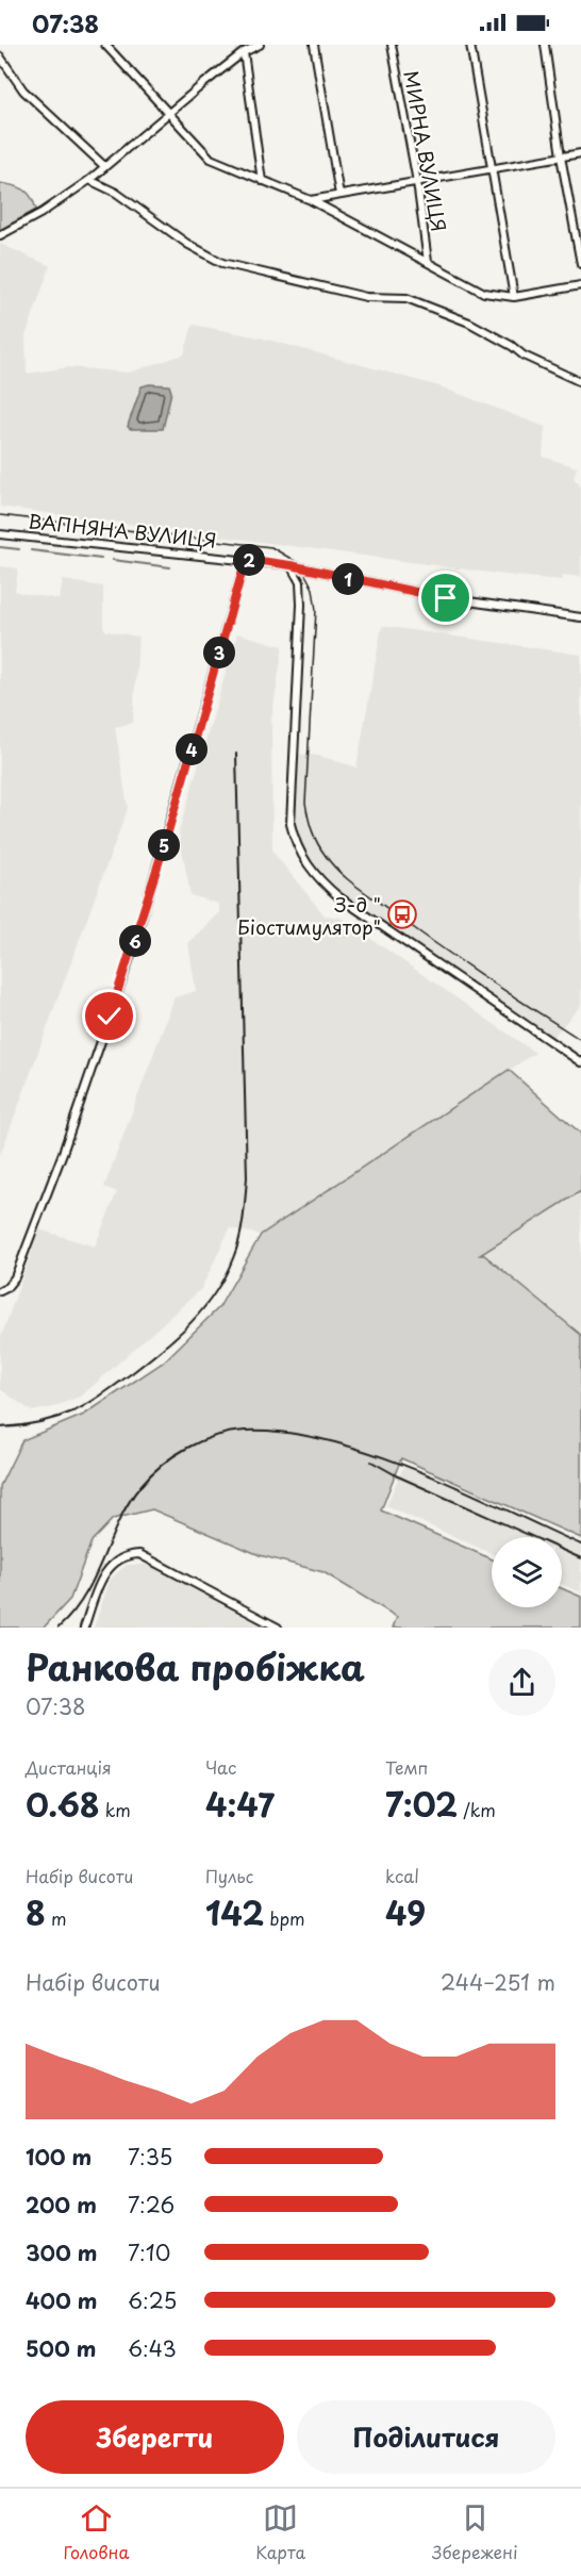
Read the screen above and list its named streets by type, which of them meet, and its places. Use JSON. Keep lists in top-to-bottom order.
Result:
{
  "streets": {
    "street": ["МИРНА ВУЛИЦЯ", "ВАПНЯНА ВУЛИЦЯ"]
  },
  "places": {
    "bus stop": ["З-д \" Біостимулятор\""]
  },
  "page": {
    "status": "07:38",
    "pins": [
      "2",
      "1",
      "3",
      "4",
      "5",
      "6"
    ],
    "heading": ["Ранкова пробіжка", "07:38"],
    "stats": [
      ["Дистанція", "0.68 km"],
      ["Час", "4:47"],
      ["Темп", "7:02 /km"],
      ["Набір висоти", "8 m"],
      ["Пульс", "142 bpm"],
      ["kcal", "49"]
    ],
    "chart": ["Набір висоти", "244–251 m"],
    "list": [
      {
        "name": "100 m",
        "note": "7:35"
      },
      {
        "name": "200 m",
        "note": "7:26"
      },
      {
        "name": "300 m",
        "note": "7:10"
      },
      {
        "name": "400 m",
        "note": "6:25"
      },
      {
        "name": "500 m",
        "note": "6:43"
      }
    ],
    "buttons": ["Зберегти", "Поділитися"],
    "tabs": ["Головна", "Карта", "Збережені"]
  }
}
